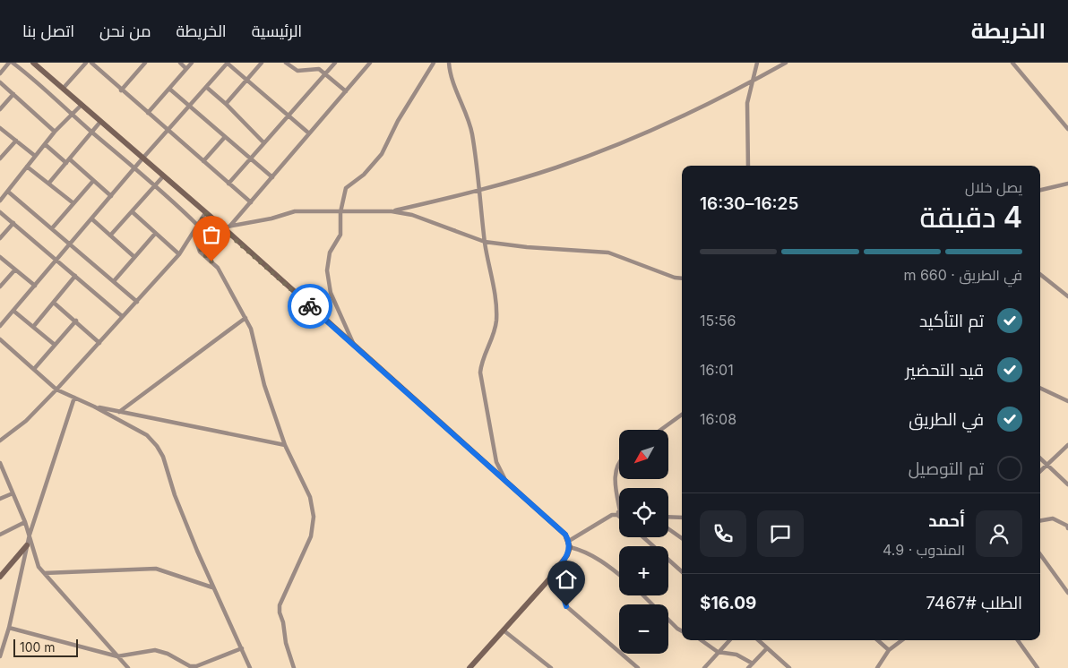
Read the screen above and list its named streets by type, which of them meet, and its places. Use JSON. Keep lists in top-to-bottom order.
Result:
{
  "scale_bar": "100 m",
  "north": "bottom left",
  "page": {
    "header": "الخريطة",
    "nav": [
      "الرئيسية",
      "الخريطة",
      "من نحن",
      "اتصل بنا"
    ],
    "heading": ["4 دقيقة", "يصل خلال", "16:25–16:30"],
    "panel": [
      "أحمد",
      "المندوب · 4.9",
      "الطلب #7467",
      "$16.09"
    ],
    "bar": "في الطريق · 660 m",
    "list": [
      ["تم التأكيد", "15:56"],
      ["قيد التحضير", "16:01"],
      ["في الطريق", "16:08"],
      "تم التوصيل"
    ],
    "map_buttons": ["+", "−"],
    "scale": "100 m"
  }
}
